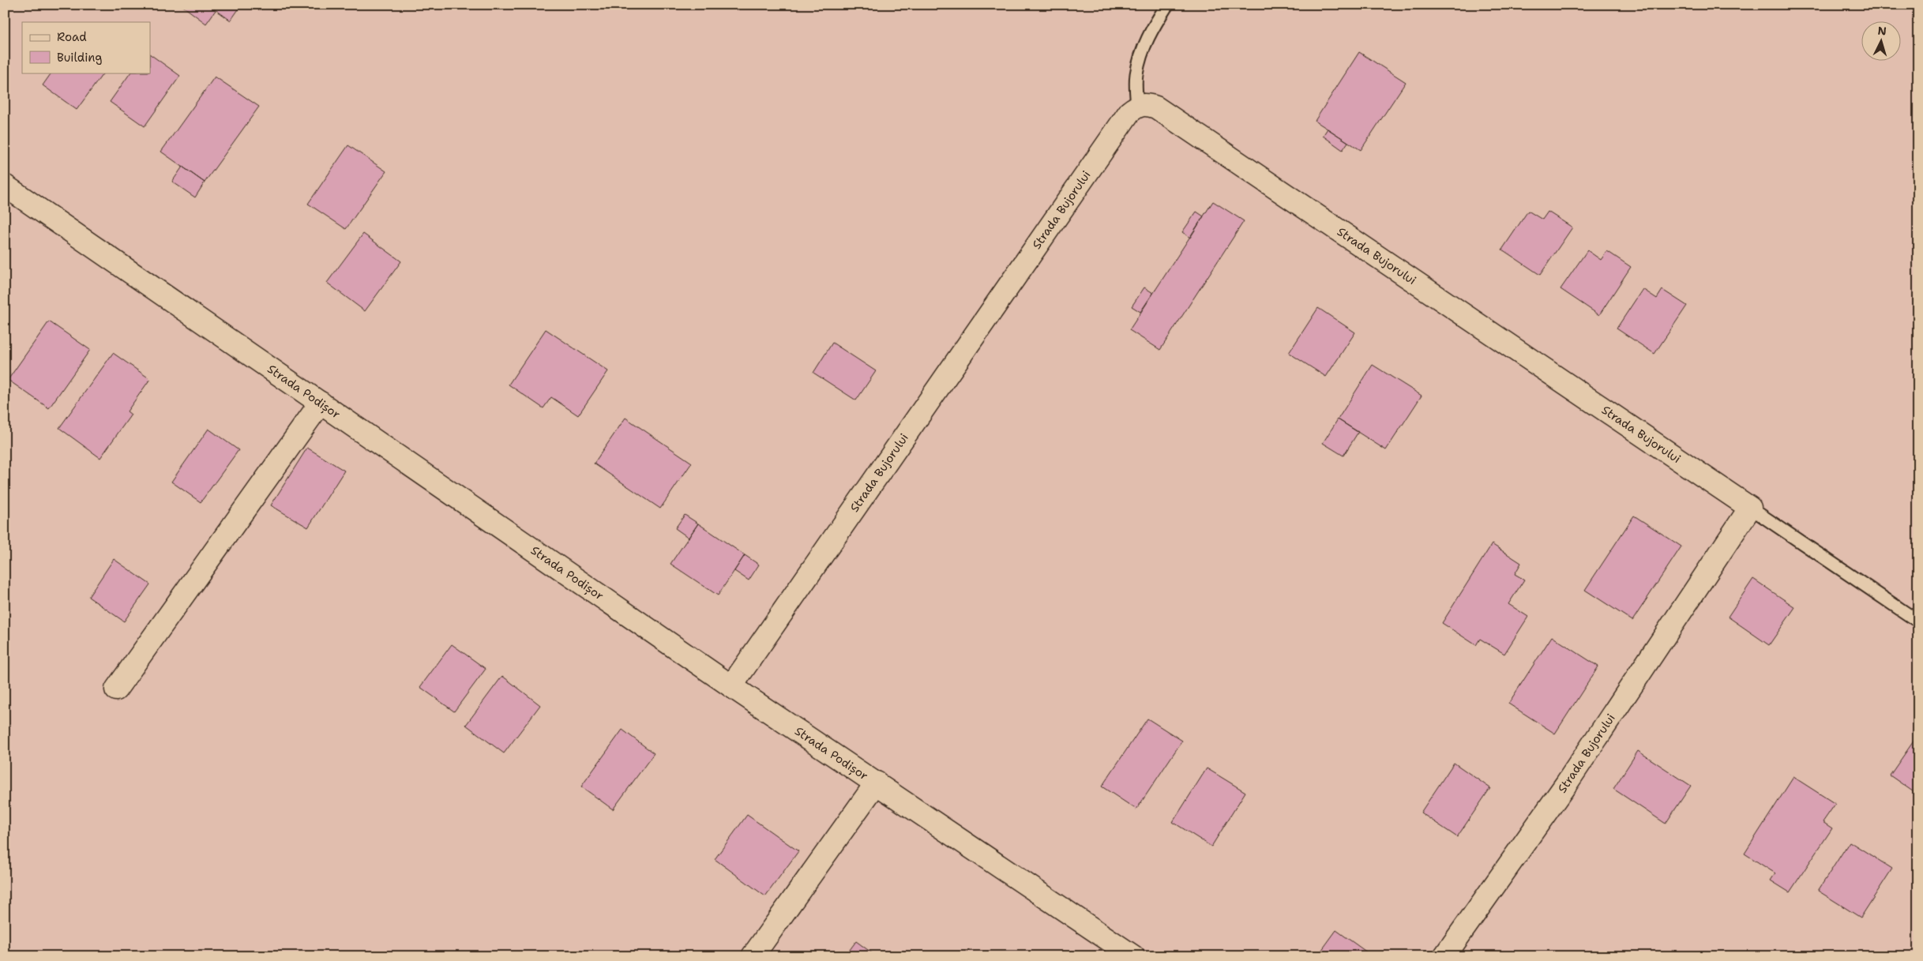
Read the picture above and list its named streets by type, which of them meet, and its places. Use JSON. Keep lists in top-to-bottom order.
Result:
{
  "streets": {
    "street": ["Strada Bujorului", "Strada Podișor"]
  },
  "crossings": [
    ["Strada Bujorului", "Strada Podișor"]
  ],
  "legend": ["Road", "Building"],
  "north": "top"
}
